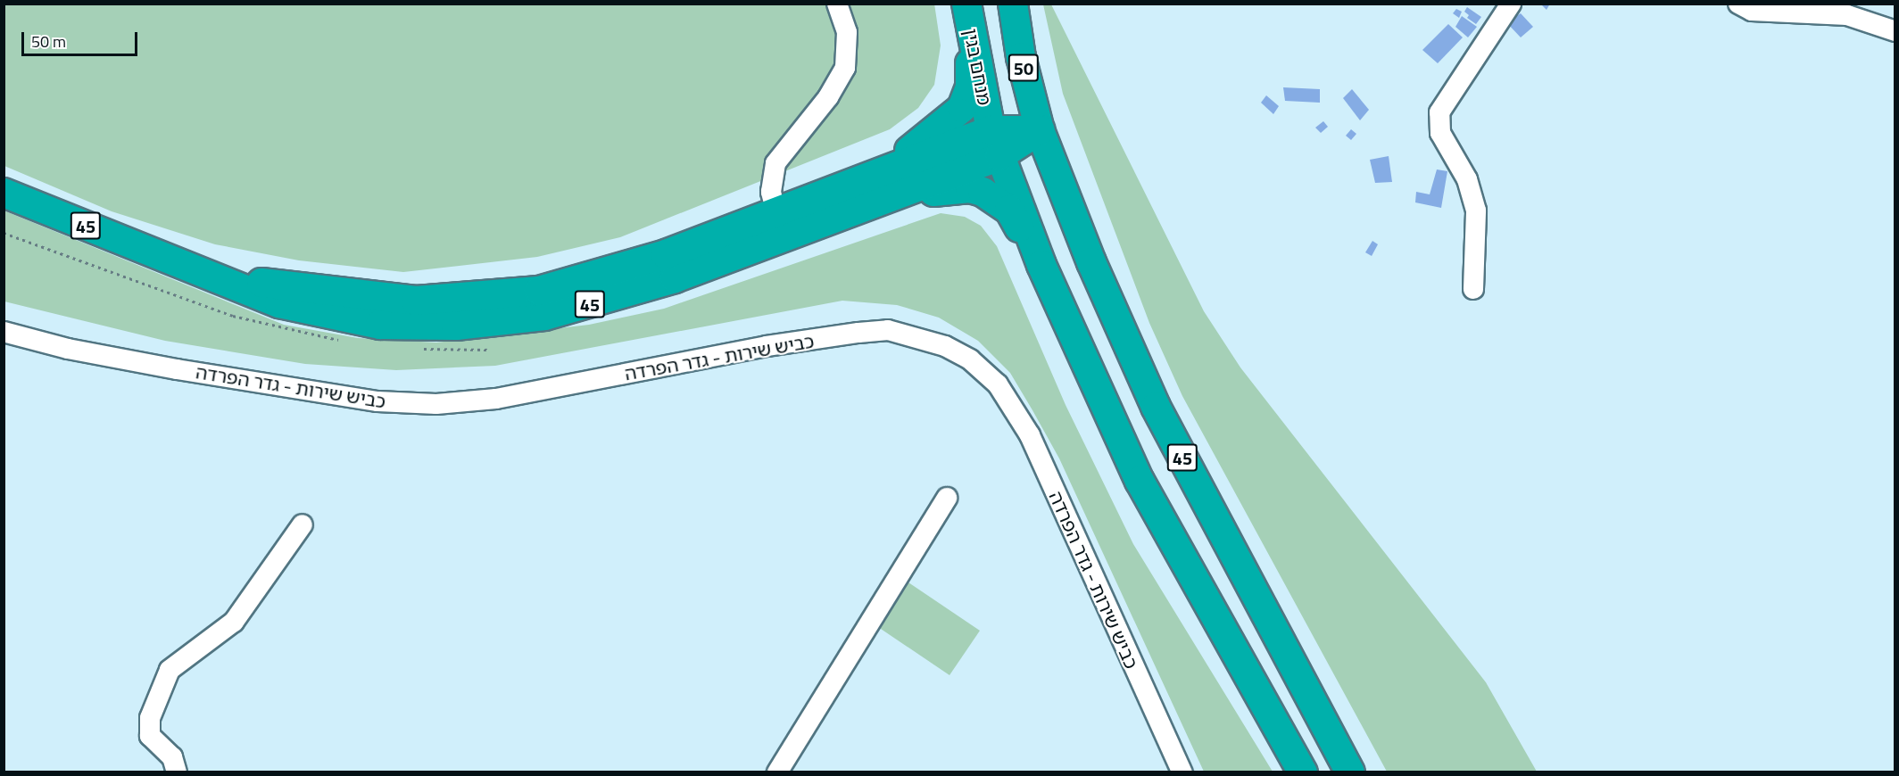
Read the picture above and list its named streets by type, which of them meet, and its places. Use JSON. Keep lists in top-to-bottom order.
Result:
{
  "streets": {
    "highway": ["מנחם בגין", "50", "45"],
    "street": ["כביש שירות - גדר הפרדה"]
  },
  "crossings": [
    ["מנחם בגין", "45"],
    ["50", "45"]
  ],
  "scale_bar": "50 m"
}
